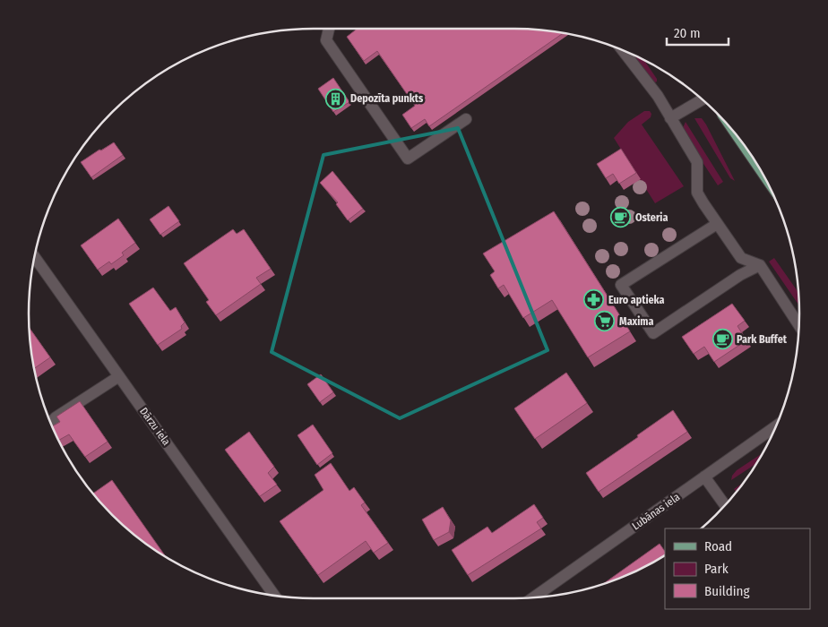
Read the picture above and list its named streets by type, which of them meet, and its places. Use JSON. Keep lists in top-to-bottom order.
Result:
{
  "streets": {
    "street": ["Dārzu iela", "Lubānas iela"]
  },
  "places": {
    "building": ["Depozīta punkts"],
    "cafe": ["Osteria", "Park Buffet"],
    "pharmacy": ["Euro aptieka"],
    "supermarket": ["Maxima"]
  },
  "legend": ["Road", "Park", "Building"],
  "scale_bar": "20 m"
}
